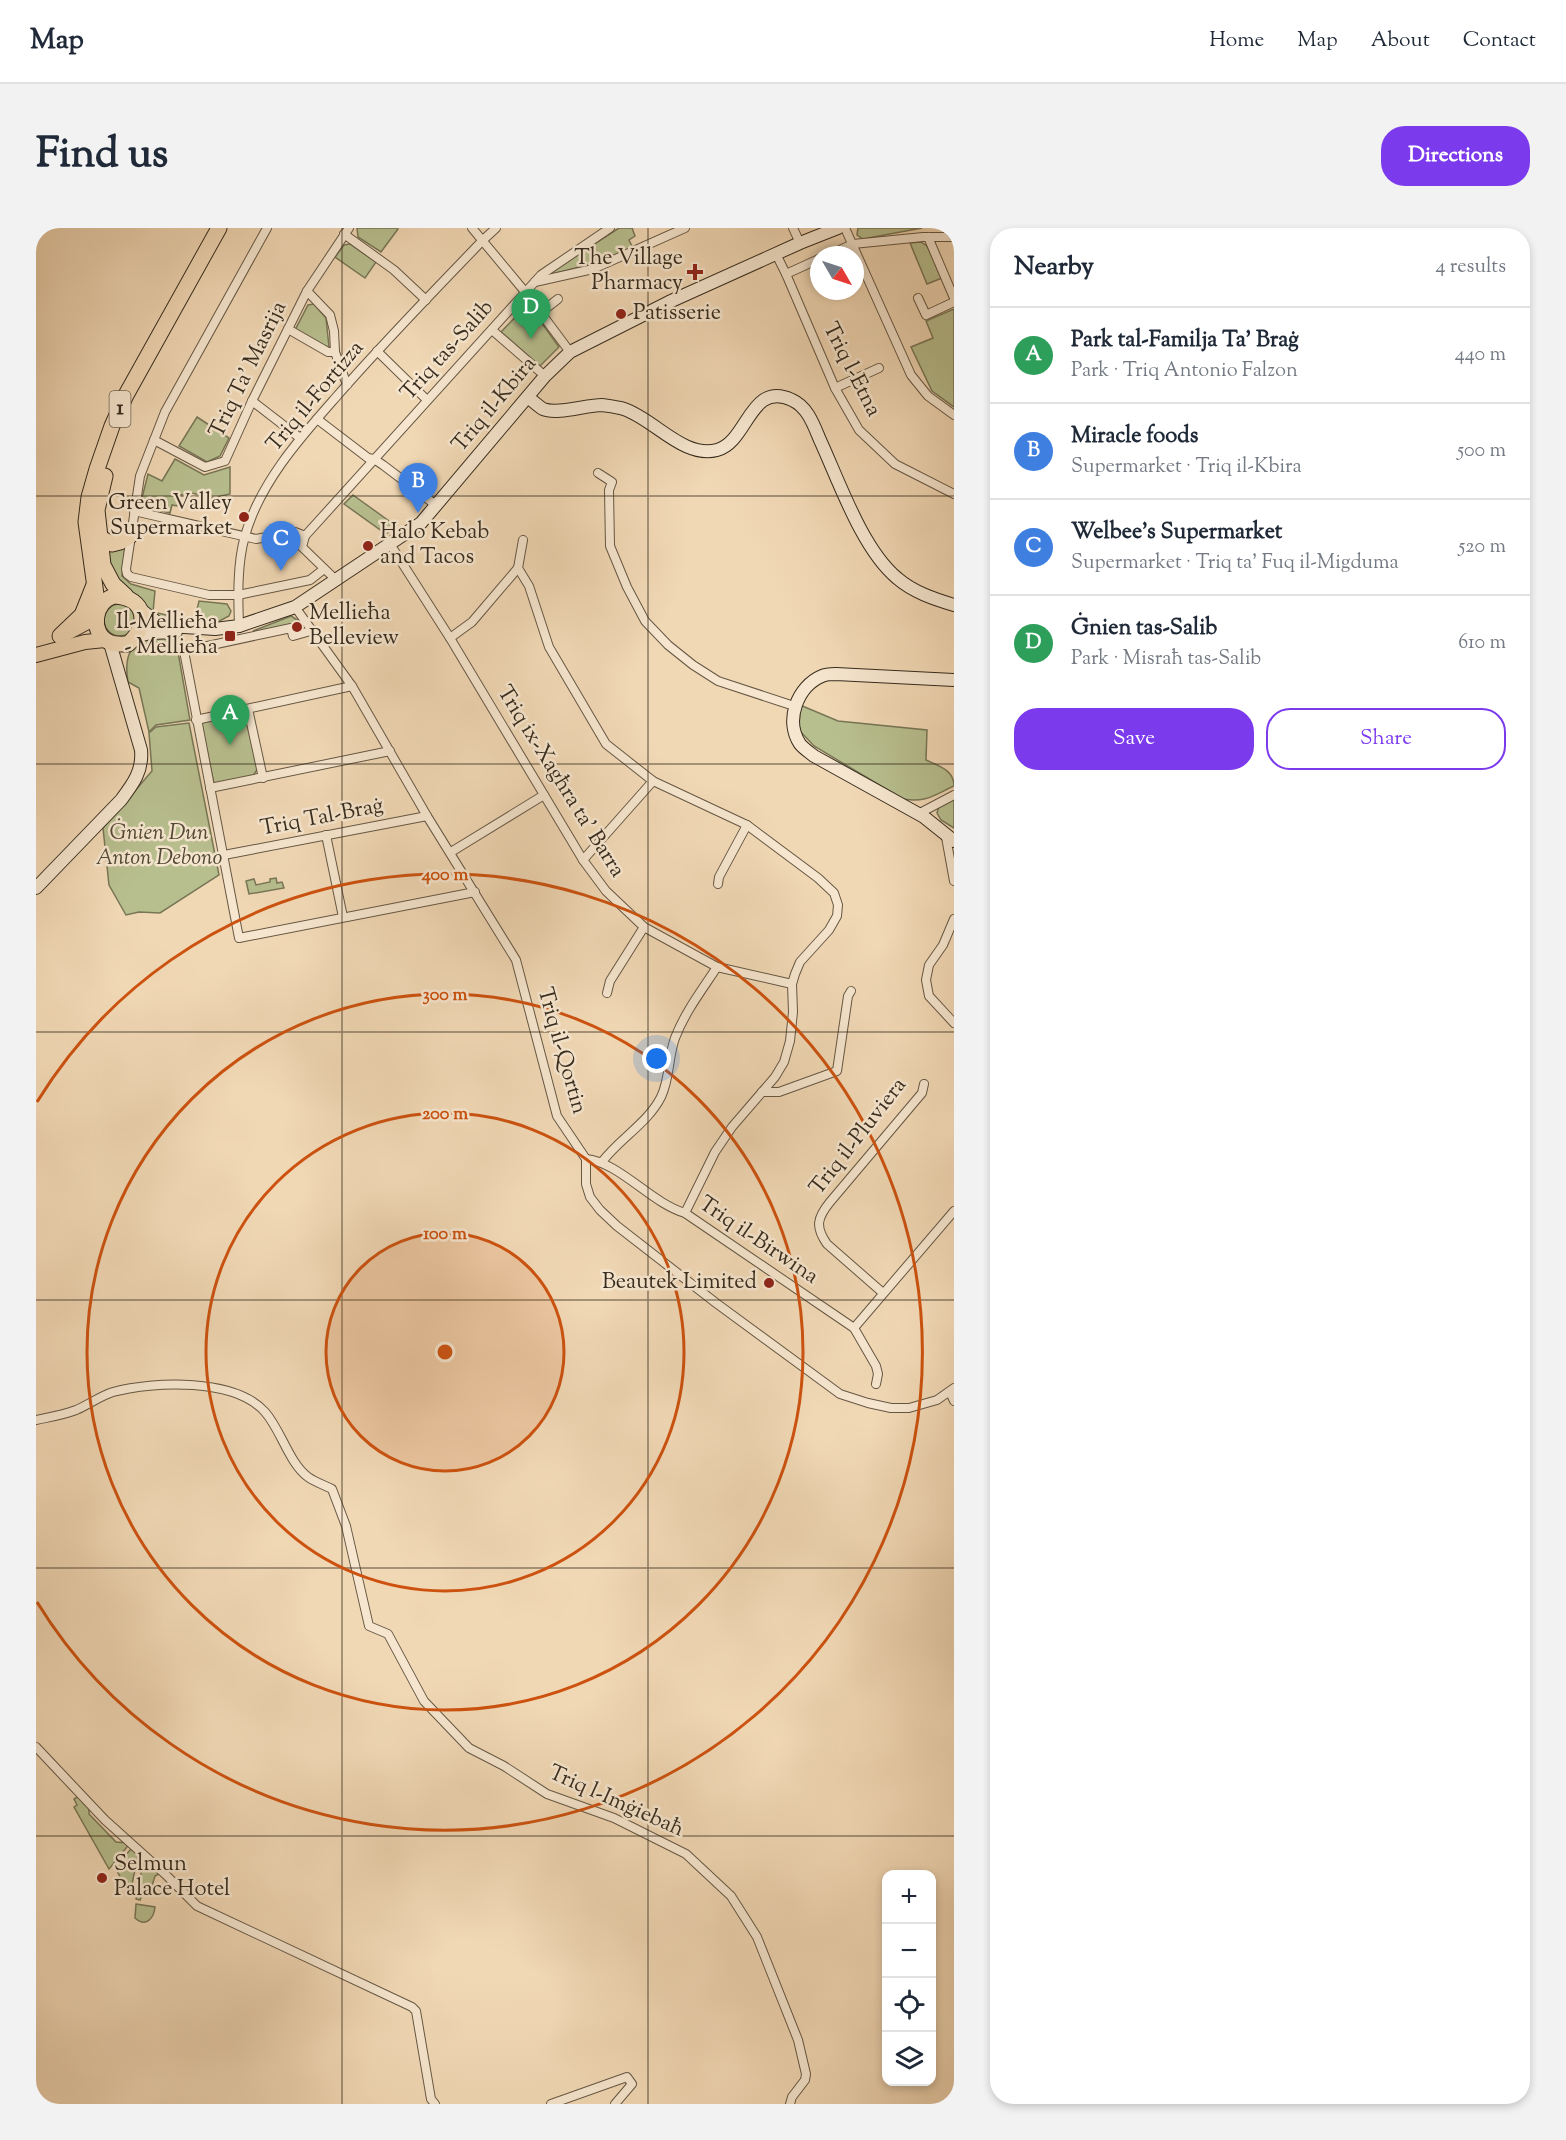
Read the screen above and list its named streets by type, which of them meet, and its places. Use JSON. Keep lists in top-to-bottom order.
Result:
{
  "streets": {
    "highway": ["1"],
    "street": [
      "Triq tas-Salib",
      "Triq Ta' Masrija",
      "Triq l-Etna",
      "Triq il-Fortizza",
      "Triq il-Kbira",
      "Triq ix-Xagħra ta' Barra",
      "Triq Tal-Braġ",
      "Triq il-Qortin",
      "Triq il-Pluviera",
      "Triq il-Birwina",
      "Triq l-Imġiebaħ"
    ]
  },
  "crossings": [
    ["Triq l-Etna", "Triq il-Kbira"],
    ["Triq il-Fortizza", "Triq il-Kbira"],
    ["Triq il-Kbira", "1"],
    ["Triq il-Kbira", "Triq ix-Xagħra ta' Barra"],
    ["Triq il-Kbira", "Triq il-Qortin"],
    ["Triq Tal-Braġ", "Triq il-Qortin"],
    ["Triq il-Qortin", "Triq il-Birwina"]
  ],
  "parks": ["Ġnien Dun Anton Debono"],
  "places": {
    "health": ["The Village Pharmacy"],
    "other": [
      "Patisserie",
      "Green Valley Supermarket",
      "Halo Kebab and Tacos",
      "Mellieħa Belleview",
      "Beautek Limited",
      "Selmun Palace Hotel"
    ],
    "transit": ["Il-Mellieħa - Mellieħa"]
  },
  "north": "bottom right",
  "page": {
    "header": "Map",
    "nav": [
      "Home",
      "Map",
      "About",
      "Contact"
    ],
    "title": "Find us",
    "buttons": [
      "Directions",
      ["Save", "Share"]
    ],
    "heading": ["Nearby", "4 results"],
    "pins": [
      "D",
      "B",
      "C",
      "A"
    ],
    "list": [
      {
        "mark": "A",
        "name": "Park tal-Familja Ta' Braġ",
        "note": "Park · Triq Antonio Falzon",
        "value": "440 m"
      },
      {
        "mark": "B",
        "name": "Miracle foods",
        "note": "Supermarket · Triq il-Kbira",
        "value": "500 m"
      },
      {
        "mark": "C",
        "name": "Welbee's Supermarket",
        "note": "Supermarket · Triq ta' Fuq il-Migduma",
        "value": "520 m"
      },
      {
        "mark": "D",
        "name": "Ġnien tas-Salib",
        "note": "Park · Misraħ tas-Salib",
        "value": "610 m"
      }
    ],
    "map_buttons": ["+", "−"]
  },
  "rings": [
    "400 m",
    "300 m",
    "200 m",
    "100 m"
  ]
}
